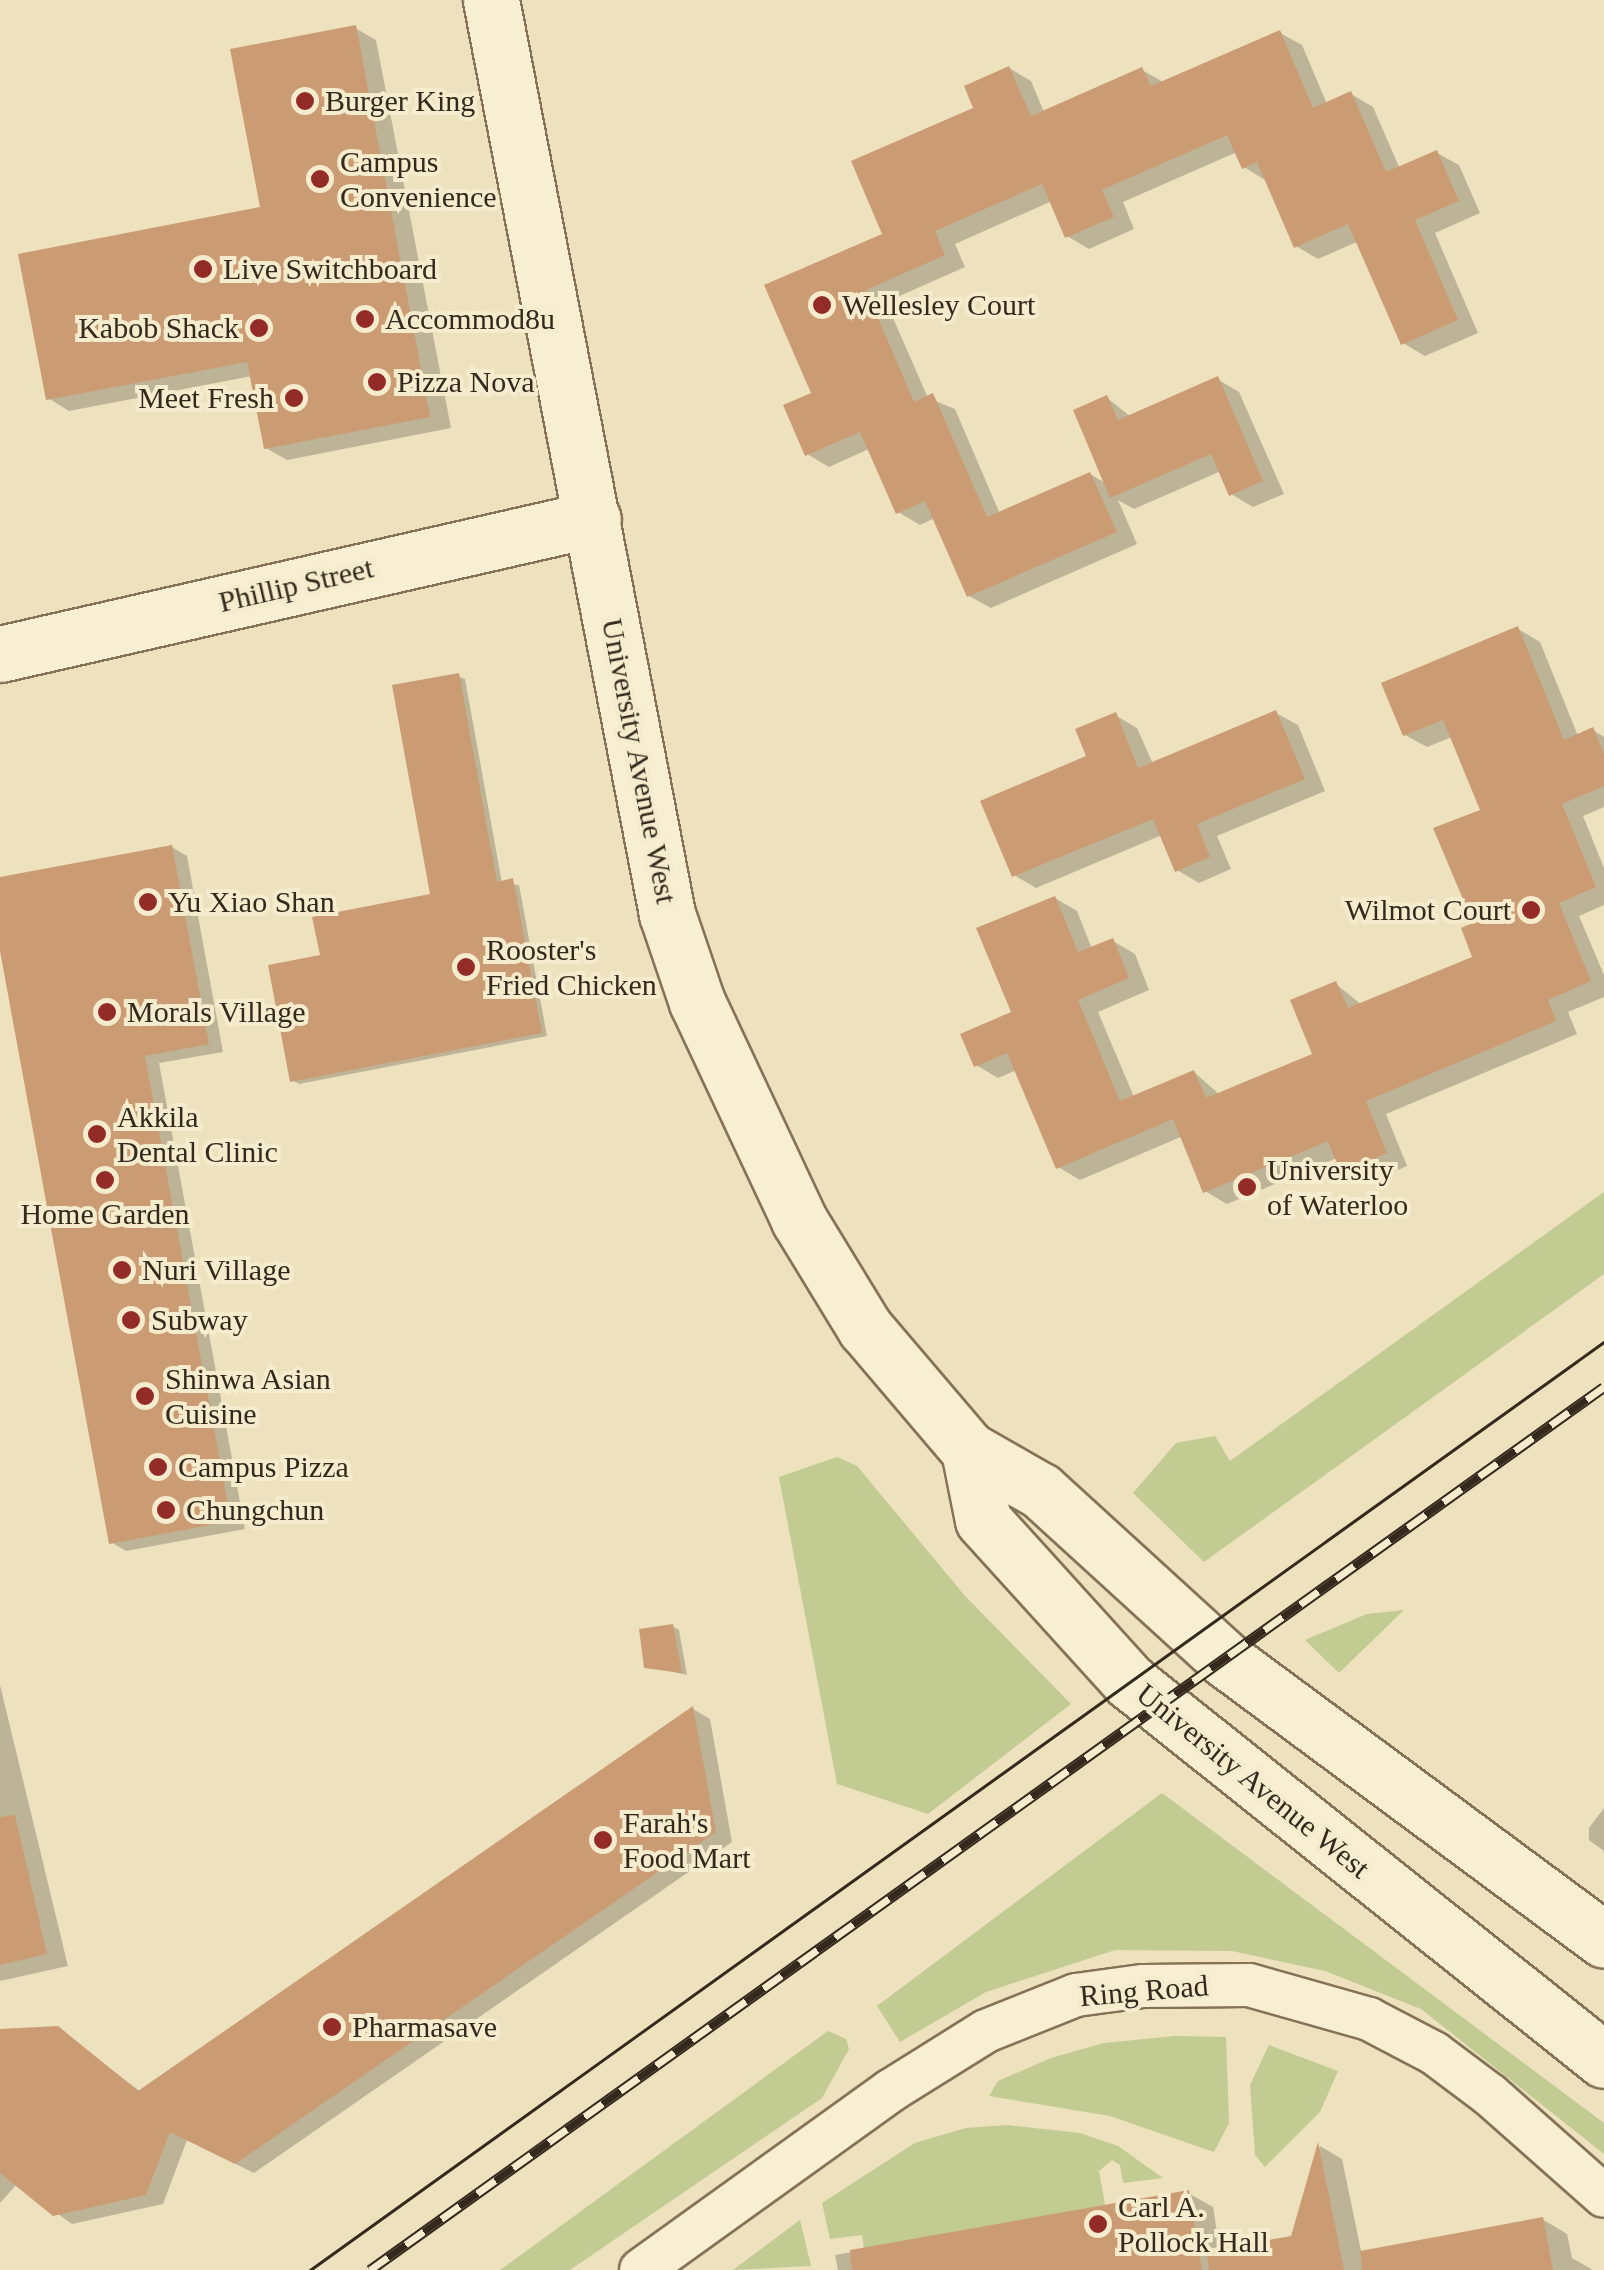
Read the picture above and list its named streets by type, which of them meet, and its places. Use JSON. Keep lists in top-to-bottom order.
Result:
{
  "streets": {
    "main road": ["Phillip Street", "University Avenue West"],
    "street": ["Ring Road"]
  },
  "crossings": [
    ["Phillip Street", "University Avenue West"]
  ],
  "places": [
    "Burger King",
    "Campus Convenience",
    "Live Switchboard",
    "Wellesley Court",
    "Accommod8u",
    "Kabob Shack",
    "Pizza Nova",
    "Meet Fresh",
    "Yu Xiao Shan",
    "Wilmot Court",
    "Rooster's Fried Chicken",
    "Morals Village",
    "Akkila Dental Clinic",
    "Home Garden",
    "University of Waterloo",
    "Nuri Village",
    "Subway",
    "Shinwa Asian Cuisine",
    "Campus Pizza",
    "Chungchun",
    "Farah's Food Mart",
    "Pharmasave",
    "Carl A. Pollock Hall"
  ]
}
